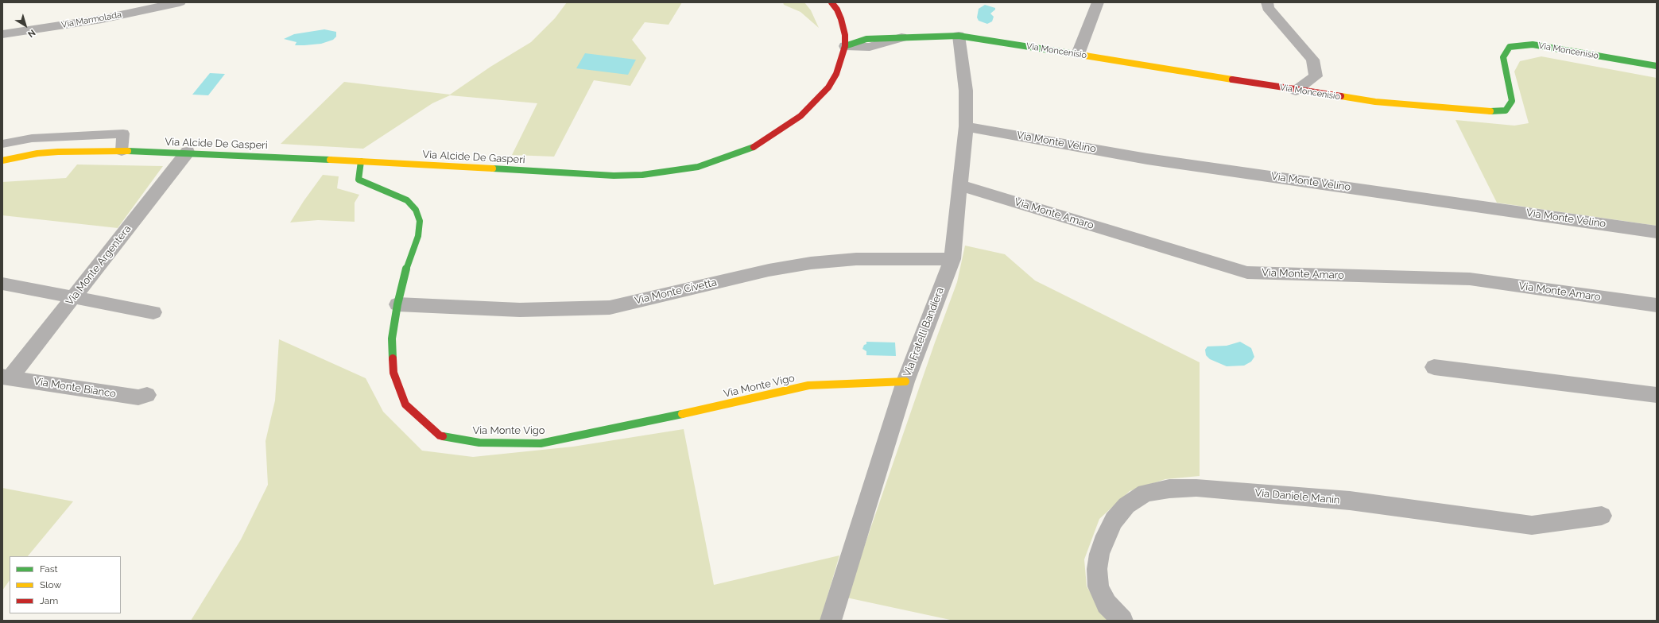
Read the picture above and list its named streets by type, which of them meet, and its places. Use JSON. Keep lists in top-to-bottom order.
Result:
{
  "streets": {
    "street": [
      "Via Marmolada",
      "Via Moncenisio",
      "Via Monte Velino",
      "Via Alcide De Gasperi",
      "Via Monte Amaro",
      "Via Monte Argentera",
      "Via Monte Civetta",
      "Via Fratelli Bandiera",
      "Via Monte Vigo",
      "Via Monte Bianco",
      "Via Daniele Manin"
    ]
  },
  "crossings": [
    ["Via Moncenisio", "Via Alcide De Gasperi"],
    ["Via Moncenisio", "Via Fratelli Bandiera"],
    ["Via Monte Velino", "Via Fratelli Bandiera"],
    ["Via Alcide De Gasperi", "Via Monte Argentera"],
    ["Via Alcide De Gasperi", "Via Monte Vigo"],
    ["Via Monte Amaro", "Via Fratelli Bandiera"],
    ["Via Monte Argentera", "Via Monte Bianco"],
    ["Via Monte Civetta", "Via Fratelli Bandiera"],
    ["Via Monte Civetta", "Via Monte Vigo"],
    ["Via Fratelli Bandiera", "Via Monte Vigo"]
  ],
  "legend": ["Fast", "Slow", "Jam"],
  "north": "bottom right"
}
